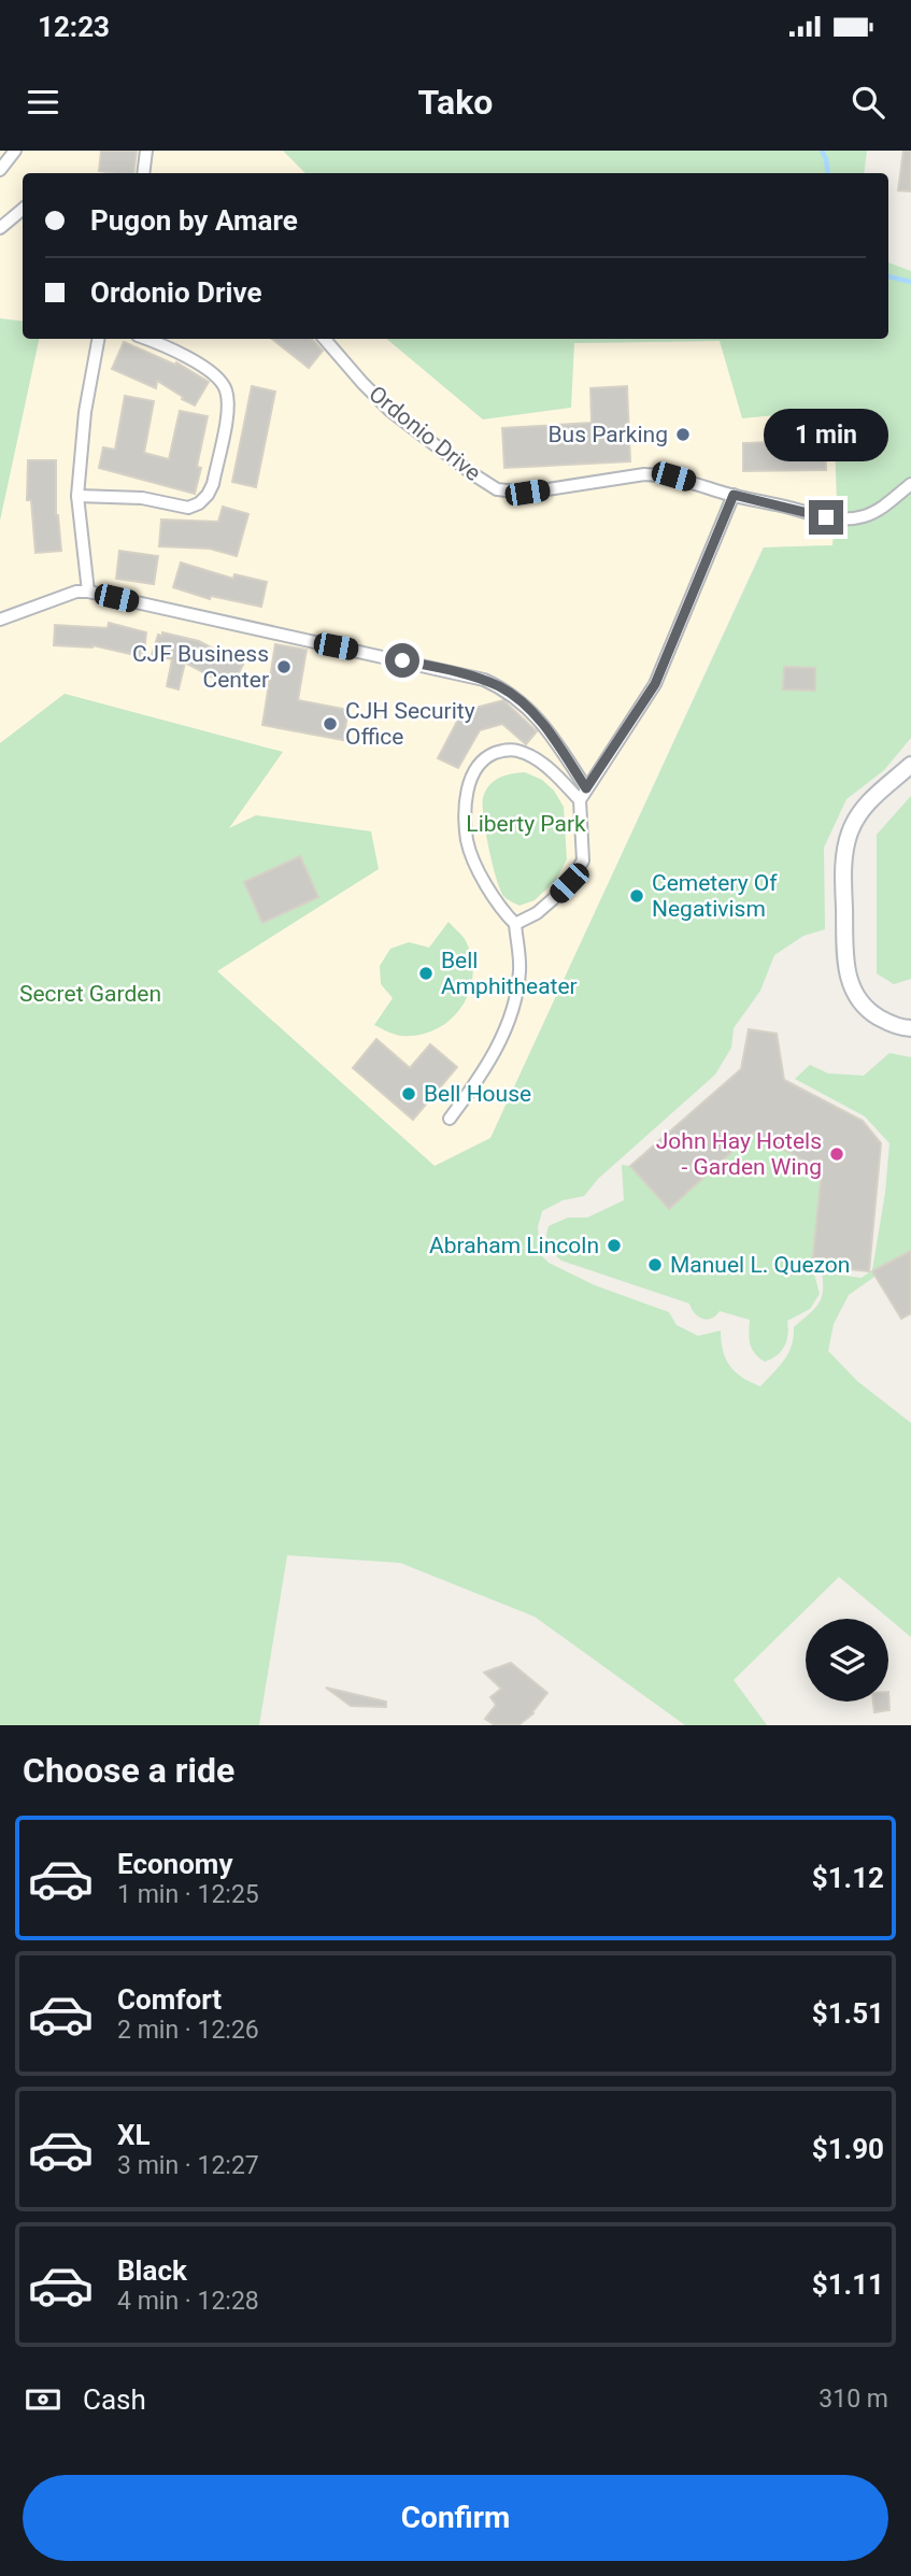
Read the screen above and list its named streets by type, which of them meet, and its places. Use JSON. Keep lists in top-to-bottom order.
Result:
{
  "streets": {
    "street": ["Ordonio Drive"]
  },
  "parks": ["Liberty Park", "Secret Garden"],
  "places": [
    "Bus Parking",
    "CJF Business Center",
    "CJH Security Office",
    "Cemetery Of Negativism",
    "Bell Amphitheater",
    "Bell House",
    "John Hay Hotels - Garden Wing",
    "Abraham Lincoln",
    "Manuel L. Quezon"
  ],
  "page": {
    "status": "12:23",
    "header": "Tako",
    "banner": ["Pugon by Amare", "Ordonio Drive"],
    "bubble": "1 min",
    "heading": "Choose a ride",
    "list": [
      {
        "name": "Economy",
        "note": "1 min · 12:25",
        "value": "$1.12"
      },
      {
        "name": "Comfort",
        "note": "2 min · 12:26",
        "value": "$1.51"
      },
      {
        "name": "XL",
        "note": "3 min · 12:27",
        "value": "$1.90"
      },
      {
        "name": "Black",
        "note": "4 min · 12:28",
        "value": "$1.11"
      }
    ],
    "pay": ["Cash", "310 m"],
    "buttons": "Confirm"
  }
}
